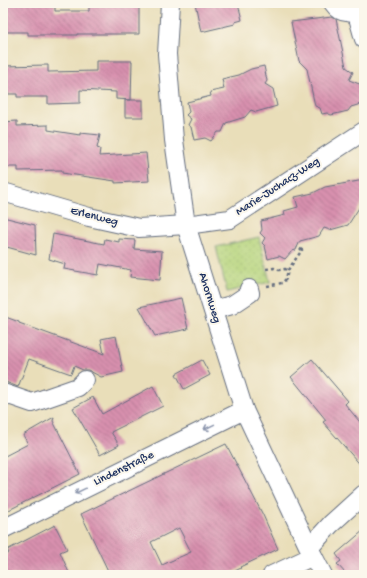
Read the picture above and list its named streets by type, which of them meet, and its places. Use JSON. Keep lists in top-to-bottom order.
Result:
{
  "streets": {
    "street": [
      "Marie-Juchacz-Weg",
      "Erlenweg",
      "Ahornweg",
      "Lindenstraße"
    ]
  },
  "crossings": [
    ["Marie-Juchacz-Weg", "Erlenweg"],
    ["Marie-Juchacz-Weg", "Ahornweg"],
    ["Erlenweg", "Ahornweg"],
    ["Ahornweg", "Lindenstraße"]
  ]
}
